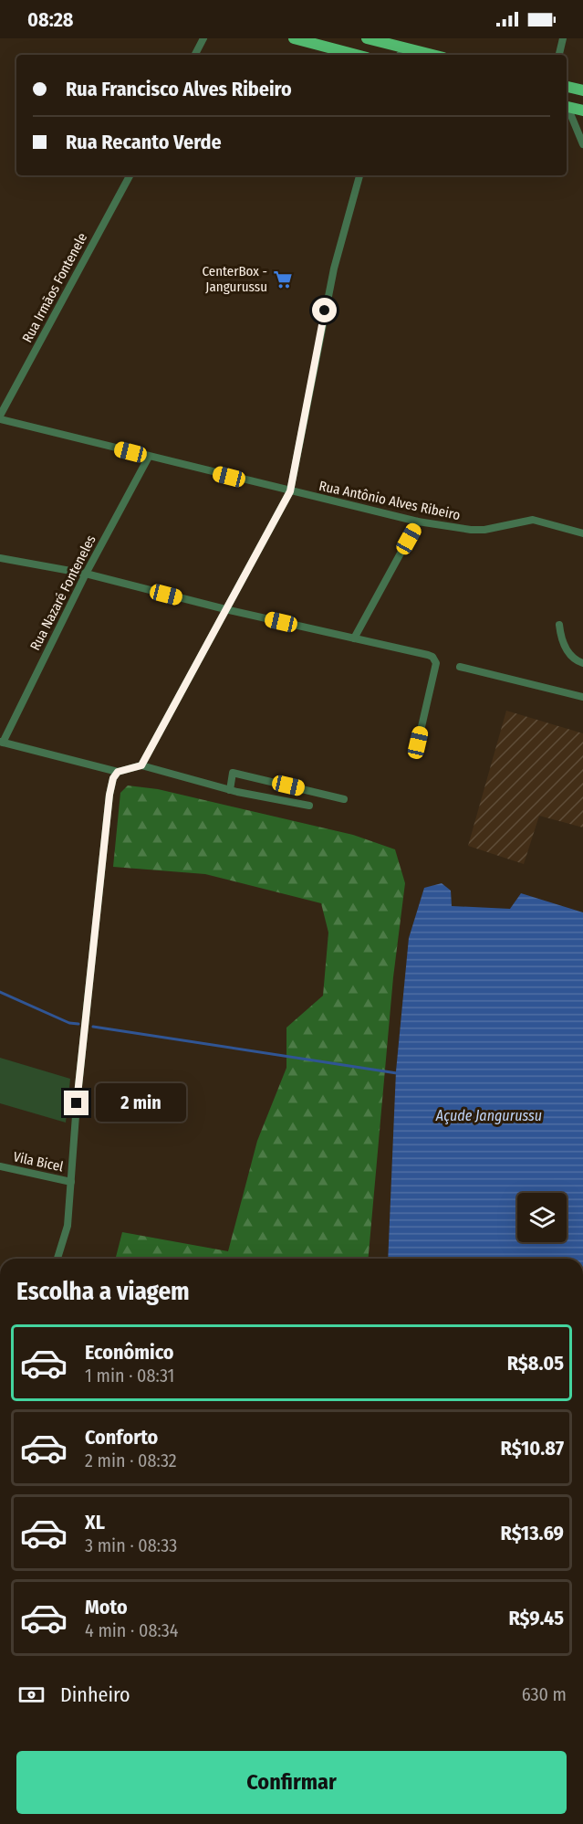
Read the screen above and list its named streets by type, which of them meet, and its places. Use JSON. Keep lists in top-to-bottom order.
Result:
{
  "streets": {
    "street": [
      "Rua Irmãos Fontenele",
      "Rua Antônio Alves Ribeiro",
      "Rua Nazaré Fonteneles",
      "Vila Bicel"
    ]
  },
  "crossings": [
    ["Rua Irmãos Fontenele", "Rua Antônio Alves Ribeiro"],
    ["Rua Antônio Alves Ribeiro", "Rua Nazaré Fonteneles"]
  ],
  "water": ["Açude Jangurussu"],
  "places": {
    "supermarket": ["CenterBox - Jangurussu"]
  },
  "page": {
    "status": "08:28",
    "banner": ["Rua Francisco Alves Ribeiro", "Rua Recanto Verde"],
    "bubble": "2 min",
    "heading": "Escolha a viagem",
    "list": [
      {
        "name": "Econômico",
        "note": "1 min · 08:31",
        "value": "R$8.05"
      },
      {
        "name": "Conforto",
        "note": "2 min · 08:32",
        "value": "R$10.87"
      },
      {
        "name": "XL",
        "note": "3 min · 08:33",
        "value": "R$13.69"
      },
      {
        "name": "Moto",
        "note": "4 min · 08:34",
        "value": "R$9.45"
      }
    ],
    "pay": ["Dinheiro", "630 m"],
    "buttons": "Confirmar"
  }
}
